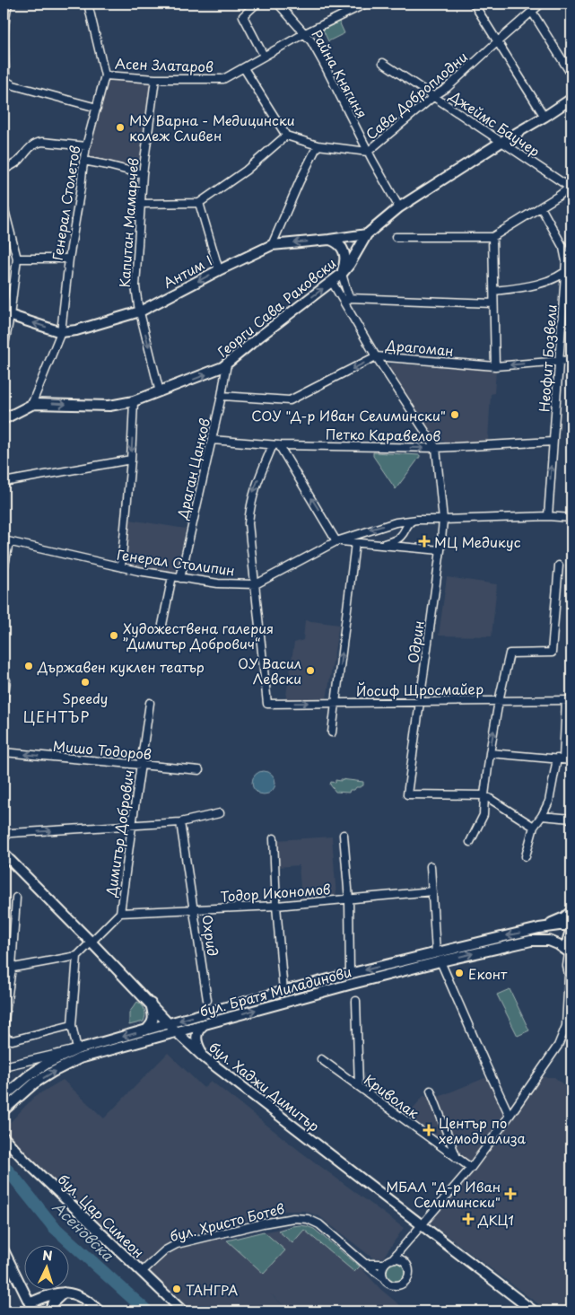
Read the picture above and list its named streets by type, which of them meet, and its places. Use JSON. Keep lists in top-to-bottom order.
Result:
{
  "streets": {
    "street": [
      "Асен Златаров",
      "Райна Княгиня",
      "Сава Доброплодни",
      "Джеймс Баучер",
      "Генерал Столетов",
      "Капитан Мамарчев",
      "Антим I",
      "Георги Сава Раковски",
      "Драгоман",
      "Неофит Бозвели",
      "Петко Каравелов",
      "Драган Цанков",
      "Генерал Столипин",
      "Одрин",
      "Йосиф Щросмайер",
      "Мишо Тодоров",
      "Димитър Добрович",
      "Тодор Икономов",
      "Охрид",
      "бул. Братя Миладинови",
      "бул. Хаджи Димитър",
      "Криволак",
      "бул. Цар Симеон",
      "бул. Христо Ботев"
    ]
  },
  "crossings": [
    ["Асен Златаров", "Райна Княгиня"],
    ["Асен Златаров", "Генерал Столетов"],
    ["Асен Златаров", "Капитан Мамарчев"],
    ["Райна Княгиня", "Сава Доброплодни"],
    ["Райна Княгиня", "Георги Сава Раковски"],
    ["Сава Доброплодни", "Джеймс Баучер"],
    ["Джеймс Баучер", "Георги Сава Раковски"],
    ["Генерал Столетов", "Антим I"],
    ["Генерал Столетов", "Георги Сава Раковски"],
    ["Капитан Мамарчев", "Антим I"],
    ["Капитан Мамарчев", "Георги Сава Раковски"],
    ["Георги Сава Раковски", "Драган Цанков"],
    ["Драгоман", "Неофит Бозвели"],
    ["Драгоман", "Драган Цанков"],
    ["Неофит Бозвели", "Петко Каравелов"],
    ["Неофит Бозвели", "Генерал Столипин"],
    ["Петко Каравелов", "Драган Цанков"],
    ["Петко Каравелов", "Одрин"],
    ["Драган Цанков", "Генерал Столипин"],
    ["Генерал Столипин", "Одрин"],
    ["Генерал Столипин", "Йосиф Щросмайер"],
    ["Одрин", "Йосиф Щросмайер"],
    ["Мишо Тодоров", "Димитър Добрович"],
    ["Димитър Добрович", "Тодор Икономов"],
    ["Димитър Добрович", "бул. Хаджи Димитър"],
    ["Тодор Икономов", "Охрид"],
    ["бул. Братя Миладинови", "бул. Хаджи Димитър"],
    ["бул. Цар Симеон", "бул. Христо Ботев"]
  ],
  "one_way": ["Драгоман", "Петко Каравелов", "Мишо Тодоров"],
  "districts": ["ЦЕНТЪР"],
  "water": ["Асеновска"],
  "places": {
    "other": [
      "МУ Варна - Медицински колеж Сливен",
      "СОУ \"Д-р Иван Селимински\"",
      "Художествена галерия ”Димитър Добрович“",
      "Държавен куклен театър",
      "ОУ Васил Левски",
      "Speedy",
      "Еконт",
      "ТАНГРА"
    ],
    "health": [
      "МЦ Медикус",
      "Център по хемодиализа",
      "МБАЛ \"Д-р Иван Селимински\"",
      "ДКЦ1"
    ]
  },
  "north": "top"
}
